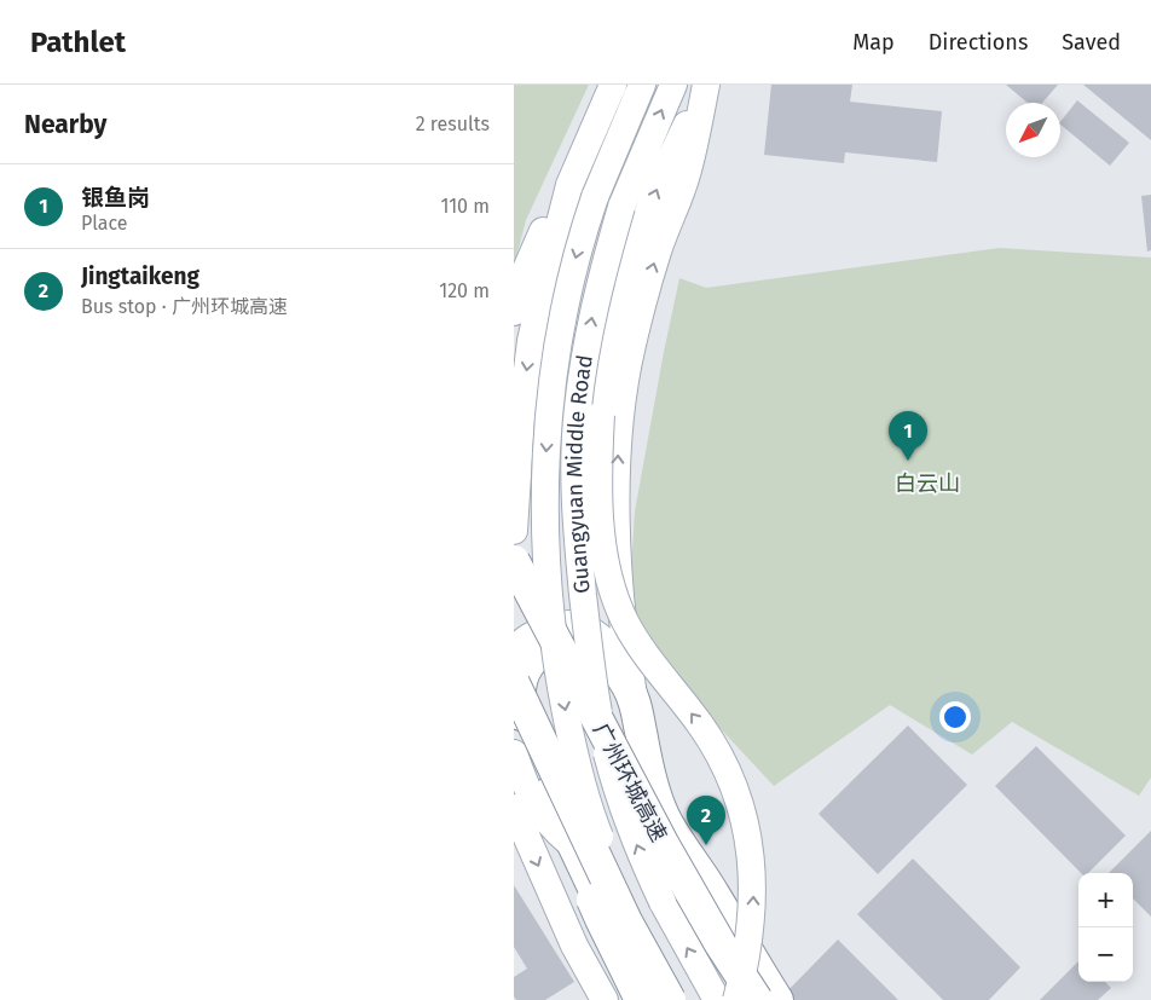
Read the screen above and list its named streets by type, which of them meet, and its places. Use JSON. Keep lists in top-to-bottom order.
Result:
{
  "streets": {
    "highway": ["广州环城高速"],
    "main road": ["Guangyuan Middle Road"]
  },
  "parks": ["白云山"],
  "north": "bottom left",
  "page": {
    "header": "Pathlet",
    "nav": ["Map", "Directions", "Saved"],
    "heading": ["Nearby", "2 results"],
    "list": [
      {
        "mark": "1",
        "name": "银鱼岗",
        "note": "Place",
        "value": "110 m"
      },
      {
        "mark": "2",
        "name": "Jingtaikeng",
        "note": "Bus stop · 广州环城高速",
        "value": "120 m"
      }
    ],
    "pins": ["1", "2"],
    "map_buttons": ["+", "−"]
  }
}
